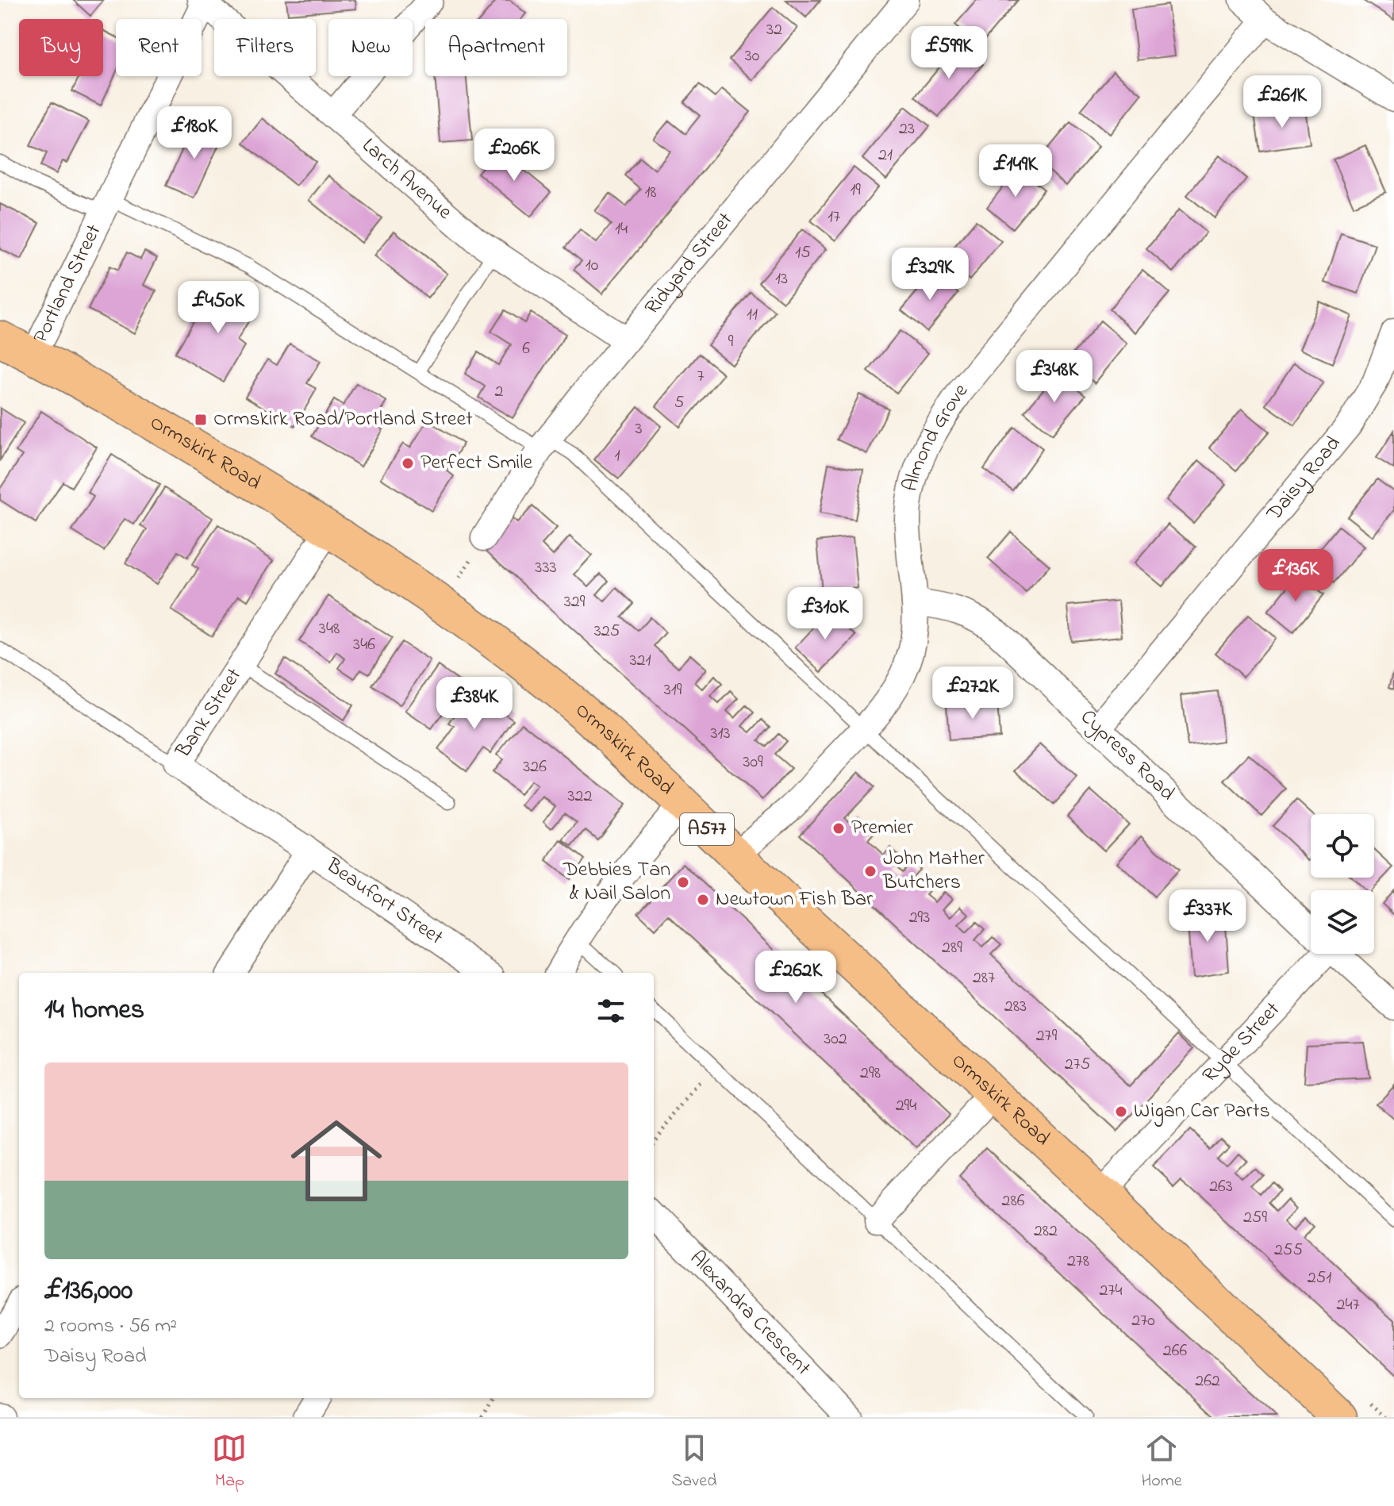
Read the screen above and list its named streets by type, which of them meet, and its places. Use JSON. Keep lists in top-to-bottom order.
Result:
{
  "streets": {
    "highway": ["Ormskirk Road", "A577"],
    "street": [
      "Larch Avenue",
      "Ridyard Street",
      "Portland Street",
      "Almond Grove",
      "Daisy Road",
      "Bank Street",
      "Cypress Road",
      "Beaufort Street",
      "Ryde Street",
      "Alexandra Crescent"
    ]
  },
  "crossings": [
    ["Larch Avenue", "Ridyard Street"],
    ["Larch Avenue", "Portland Street"],
    ["Portland Street", "Ormskirk Road"],
    ["Almond Grove", "Ormskirk Road"],
    ["Almond Grove", "Cypress Road"],
    ["Ormskirk Road", "Bank Street"],
    ["Ormskirk Road", "Ryde Street"],
    ["Daisy Road", "Cypress Road"],
    ["Bank Street", "Beaufort Street"]
  ],
  "places": {
    "transit": ["Ormskirk Road/Portland Street"],
    "other": [
      "Perfect Smile",
      "Premier",
      "John Mather Butchers",
      "Debbies Tan & Nail Salon",
      "Newtown Fish Bar",
      "Wigan Car Parts"
    ]
  },
  "house_numbers": [
    "32",
    "30",
    "23",
    "21",
    "19",
    "18",
    "17",
    "14",
    "15",
    "10",
    "13",
    "11",
    "9",
    "6",
    "7",
    "2",
    "5",
    "3",
    "1",
    "333",
    "329",
    "348",
    "325",
    "346",
    "321",
    "319",
    "313",
    "309",
    "326",
    "322",
    "293",
    "289",
    "287",
    "283",
    "279",
    "302",
    "275",
    "298",
    "294",
    "263",
    "286",
    "259",
    "282",
    "255",
    "278",
    "251",
    "274",
    "247",
    "270",
    "266",
    "262"
  ],
  "page": {
    "chip": [
      "Buy",
      "Rent",
      "Filters",
      "New",
      "Apartment"
    ],
    "price": [
      "£599K",
      "£261K",
      "£180K",
      "£206K",
      "£149K",
      "£329K",
      "£450K",
      "£348K",
      "£136K",
      "£310K",
      "£272K",
      "£384K",
      "£337K",
      "£262K"
    ],
    "heading": "14 homes",
    "list": [
      {
        "name": "£136,000",
        "note": "2 rooms · 56 m² · Daisy Road"
      }
    ],
    "tabs": ["Map", "Saved", "Home"]
  }
}
